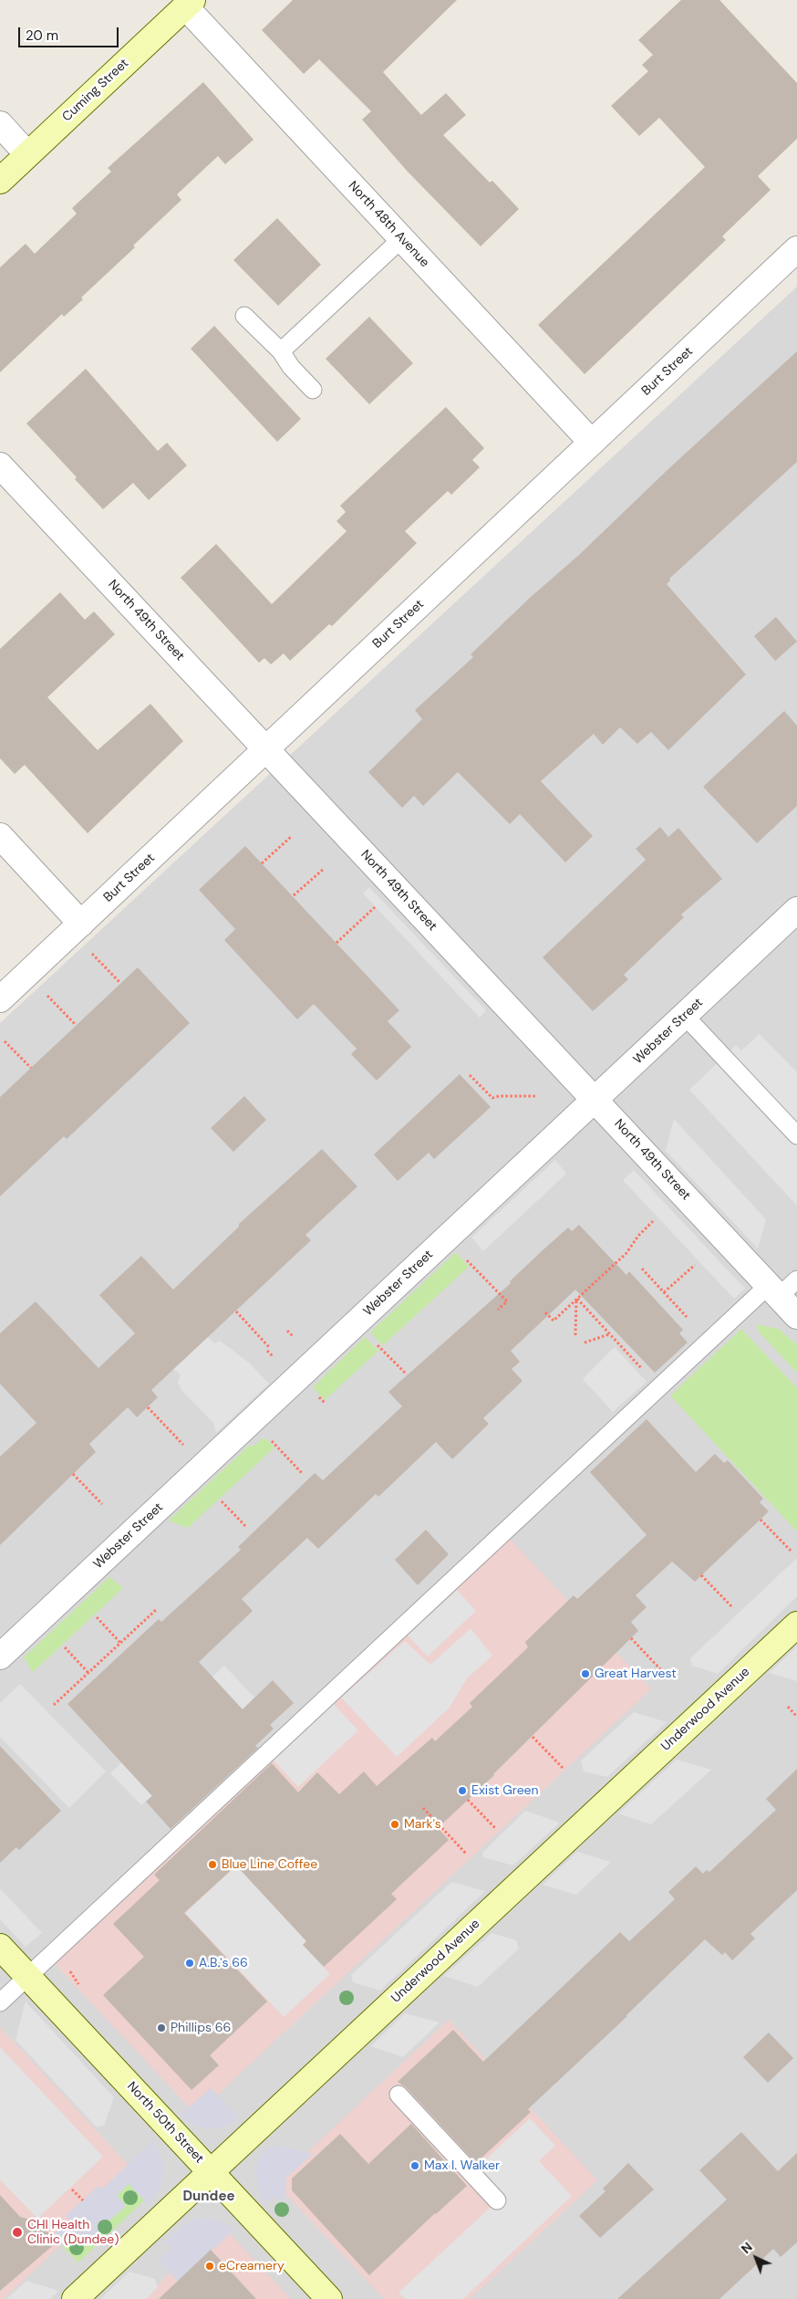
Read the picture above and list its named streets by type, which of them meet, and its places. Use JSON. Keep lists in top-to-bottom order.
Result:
{
  "streets": {
    "main road": ["Cuming Street", "Underwood Avenue", "North 50th Street"],
    "street": [
      "North 48th Avenue",
      "Burt Street",
      "North 49th Street",
      "Webster Street"
    ]
  },
  "crossings": [
    ["Cuming Street", "North 48th Avenue"],
    ["North 48th Avenue", "Burt Street"],
    ["Burt Street", "North 49th Street"],
    ["North 49th Street", "Webster Street"],
    ["Underwood Avenue", "North 50th Street"]
  ],
  "districts": ["Dundee"],
  "places": [
    "Great Harvest",
    "Exist Green",
    "Mark's",
    "Blue Line Coffee",
    "A.B.'s 66",
    "Phillips 66",
    "Max I. Walker",
    "CHI Health Clinic (Dundee)",
    "eCreamery"
  ],
  "scale_bar": "20 m",
  "north": "top left"
}
